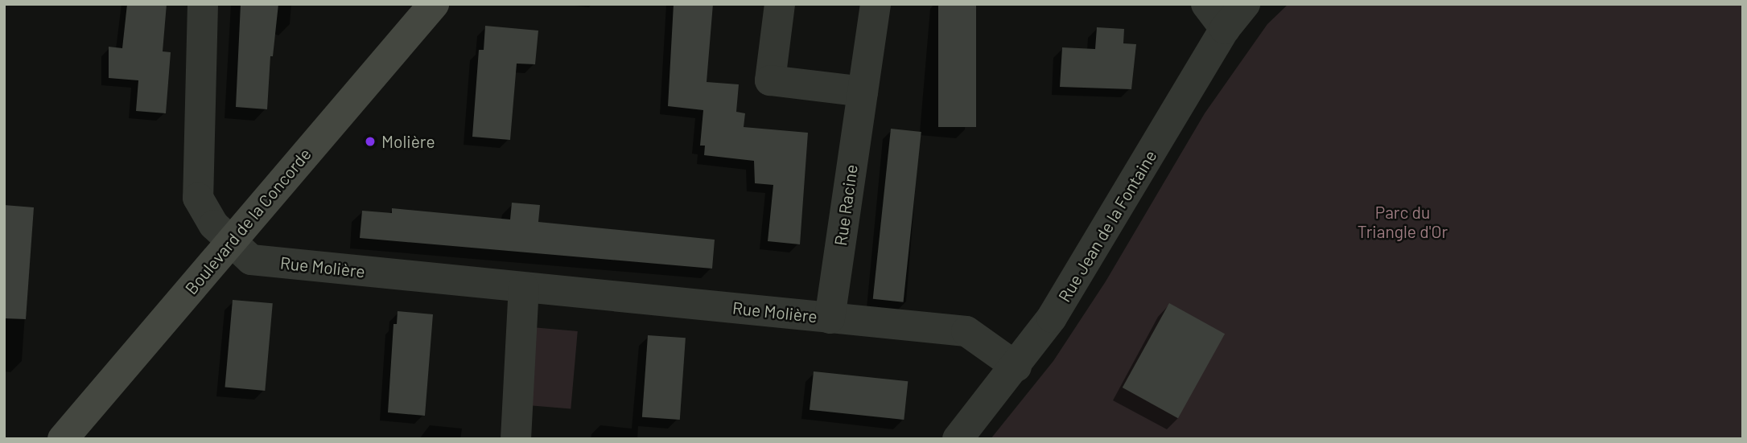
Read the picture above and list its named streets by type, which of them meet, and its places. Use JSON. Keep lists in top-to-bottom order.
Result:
{
  "streets": {
    "street": [
      "Rue Racine",
      "Boulevard de la Concorde",
      "Rue Jean de la Fontaine",
      "Rue Molière"
    ]
  },
  "crossings": [
    ["Rue Racine", "Rue Molière"],
    ["Boulevard de la Concorde", "Rue Molière"],
    ["Rue Jean de la Fontaine", "Rue Molière"]
  ],
  "parks": ["Parc du Triangle d'Or"],
  "places": ["Molière"]
}
